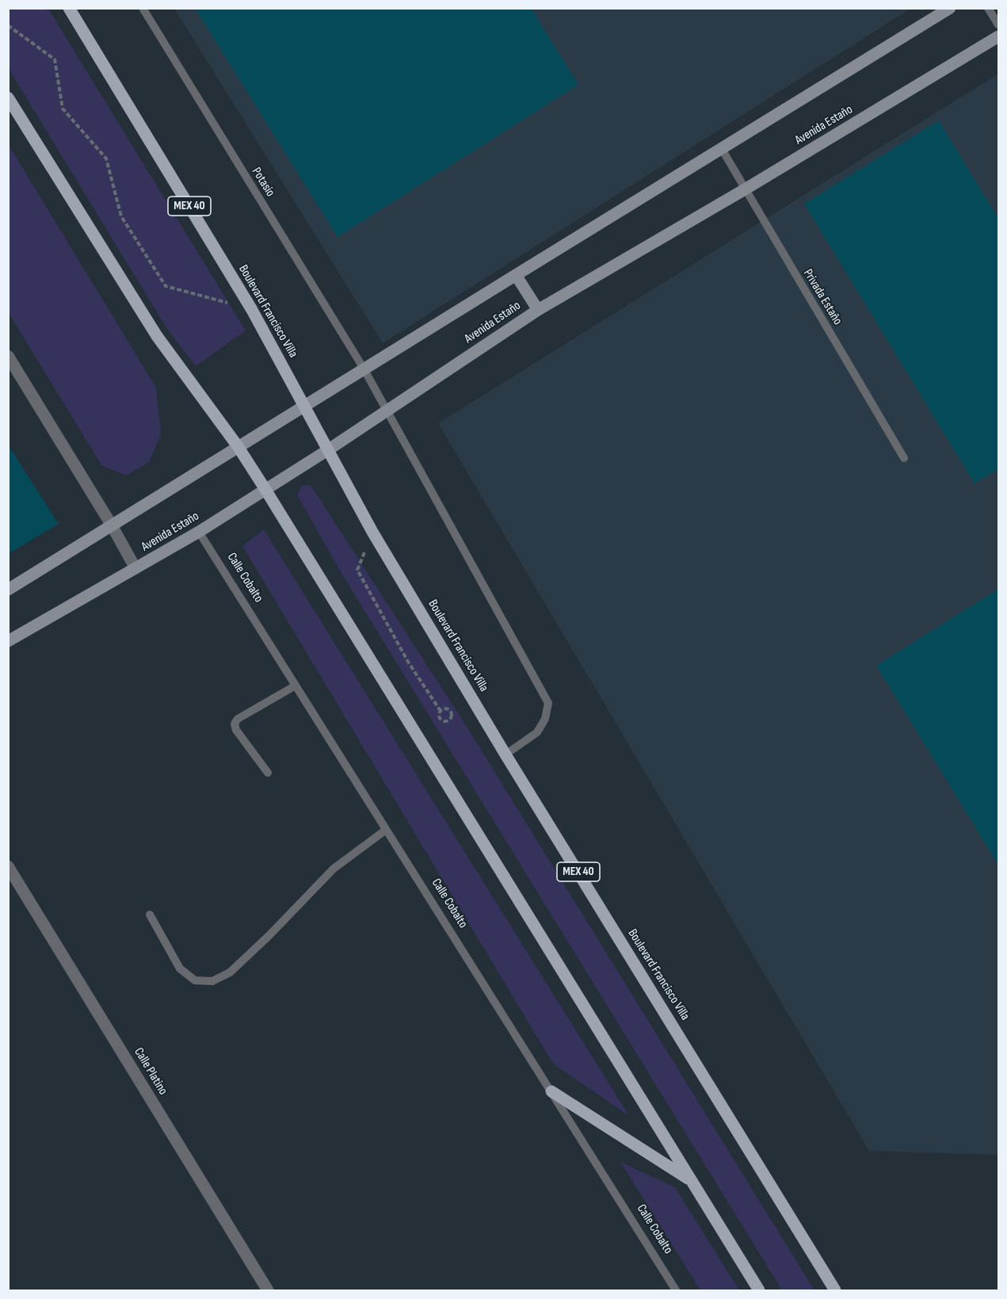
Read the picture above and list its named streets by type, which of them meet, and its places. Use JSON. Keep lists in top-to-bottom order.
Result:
{
  "streets": {
    "main road": ["Avenida Estaño", "MEX 40", "Boulevard Francisco Villa"],
    "street": ["Calle Platino"],
    "lane": ["Potasio", "Privada Estaño", "Calle Cobalto"]
  },
  "crossings": [
    ["Avenida Estaño", "Potasio"],
    ["Avenida Estaño", "Privada Estaño"],
    ["Avenida Estaño", "Boulevard Francisco Villa"],
    ["Avenida Estaño", "Calle Cobalto"],
    ["Potasio", "Boulevard Francisco Villa"]
  ]
}
